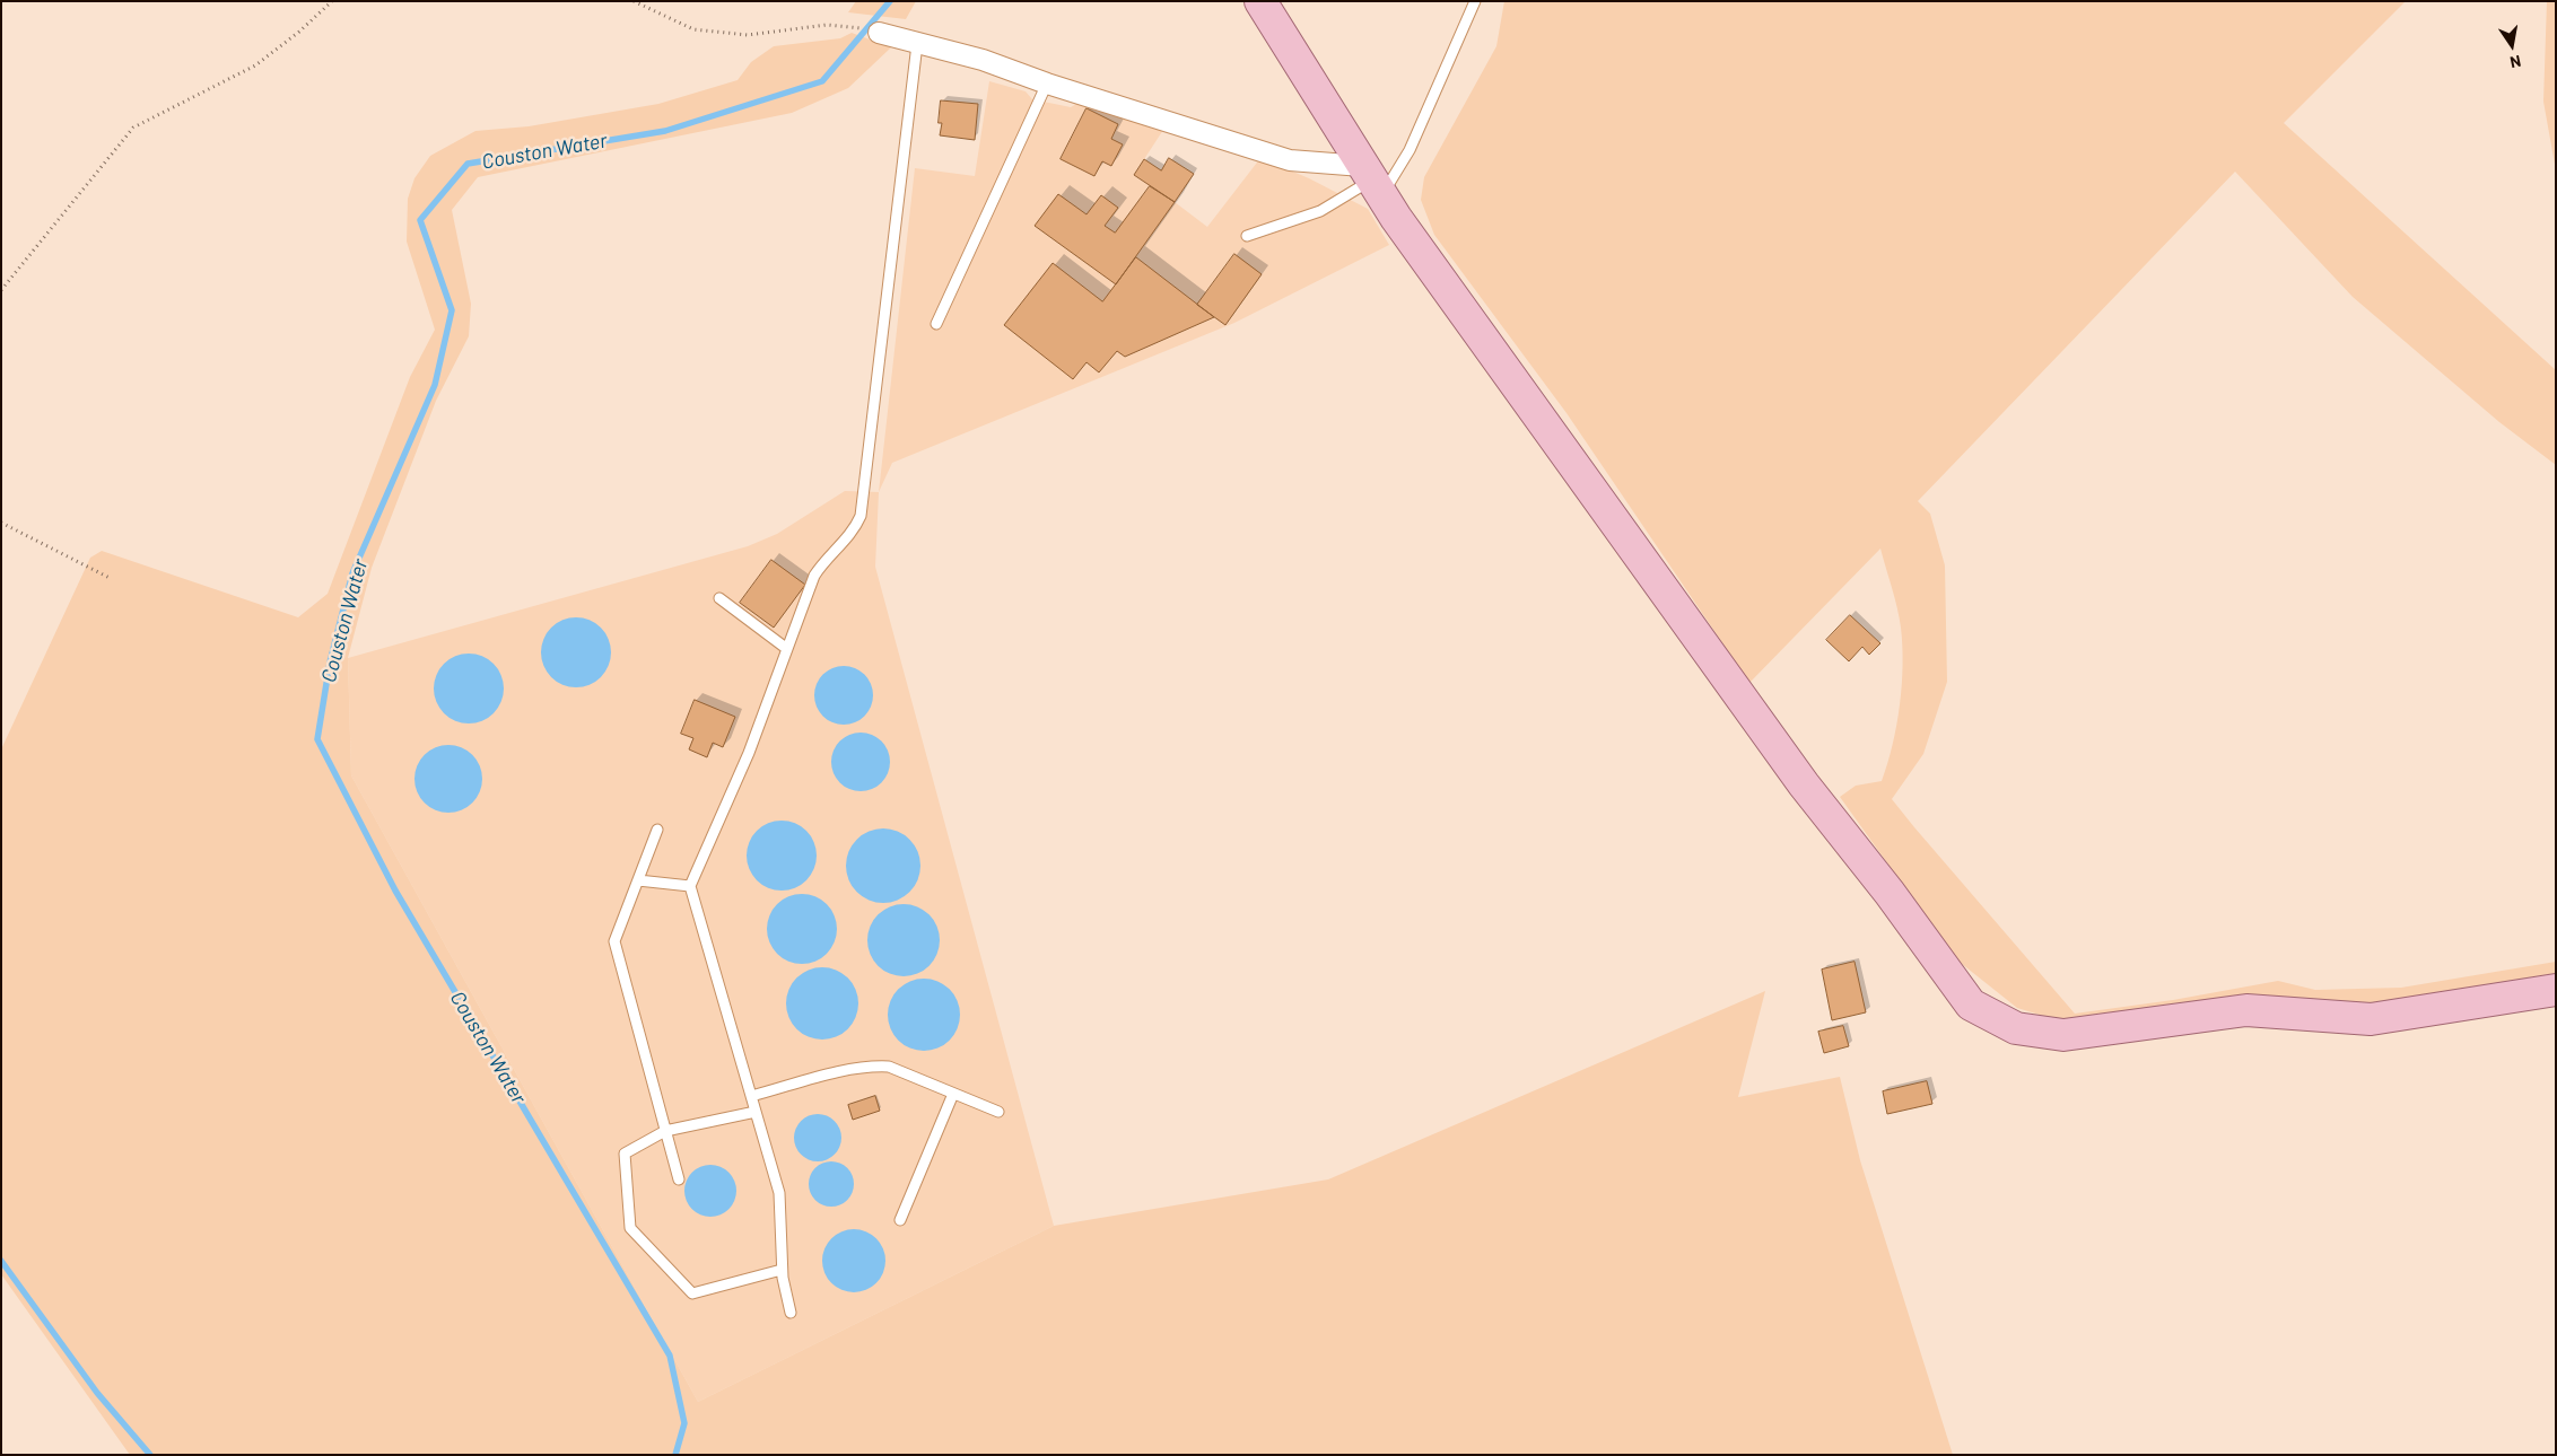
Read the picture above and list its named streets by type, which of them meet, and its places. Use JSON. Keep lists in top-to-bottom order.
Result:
{
  "water": ["Couston Water"],
  "north": "bottom"
}
